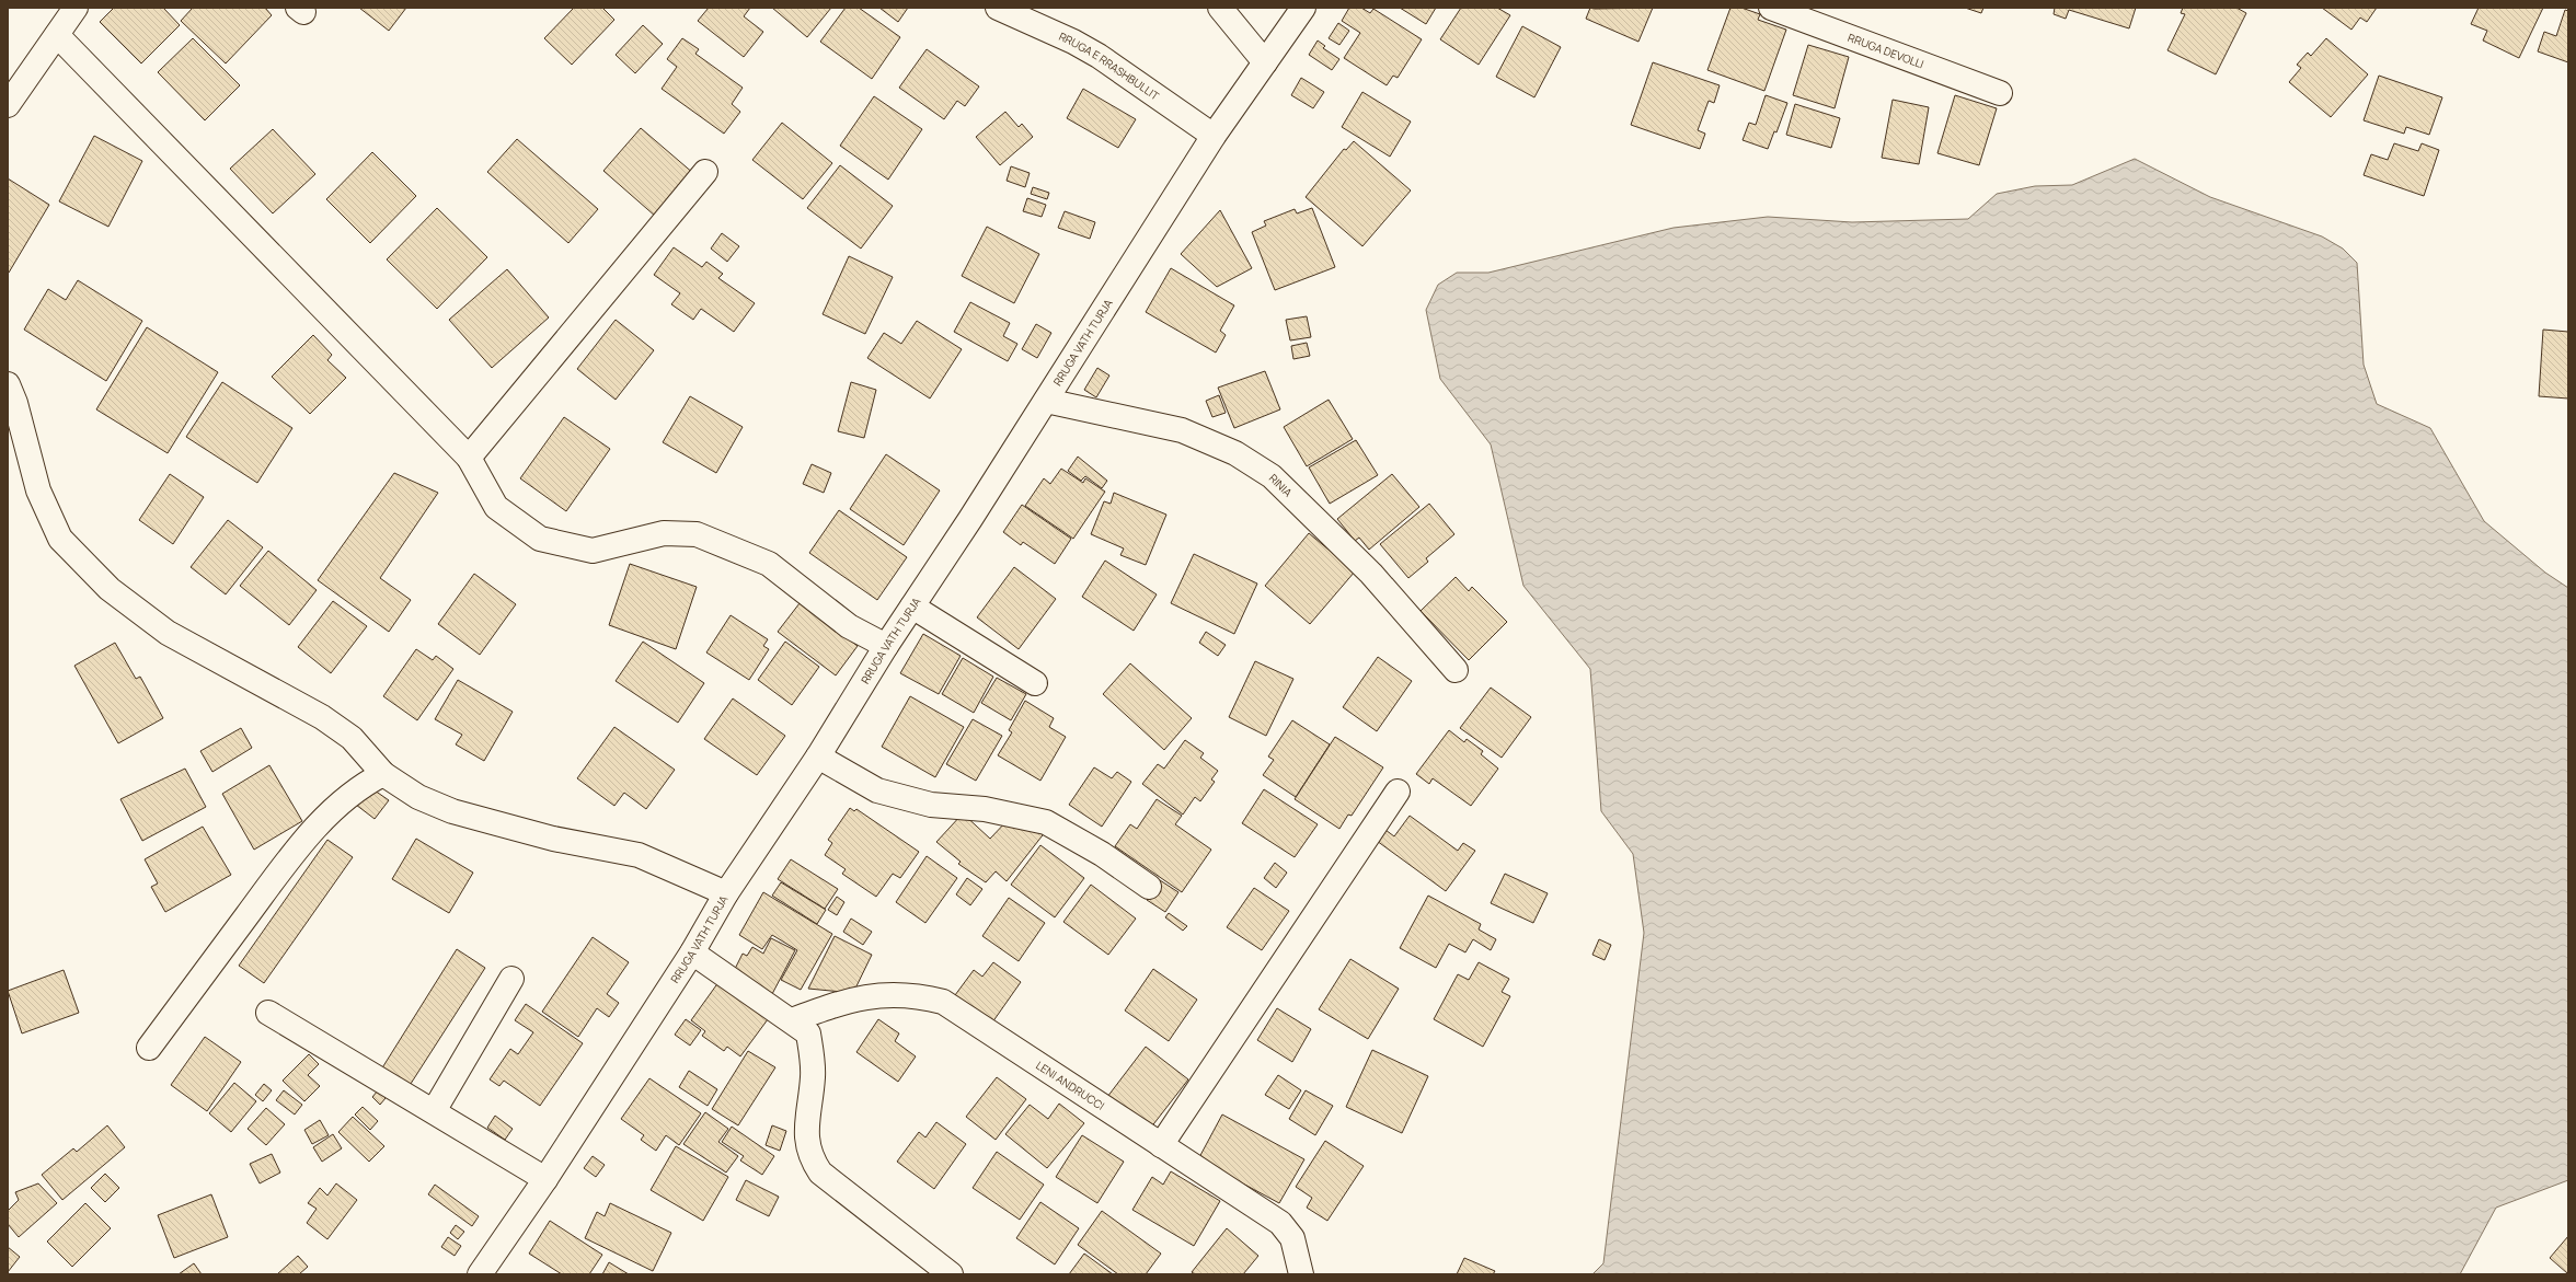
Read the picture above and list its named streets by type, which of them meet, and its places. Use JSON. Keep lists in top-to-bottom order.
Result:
{
  "streets": {
    "street": [
      "RRUGA DEVOLLI",
      "RRUGA E RRASHBULLIT",
      "RRUGA VATH TURJA",
      "RINIA",
      "LENI ANDRUCCI"
    ]
  },
  "crossings": [
    ["RRUGA E RRASHBULLIT", "RRUGA VATH TURJA"],
    ["RRUGA VATH TURJA", "RINIA"]
  ]
}
